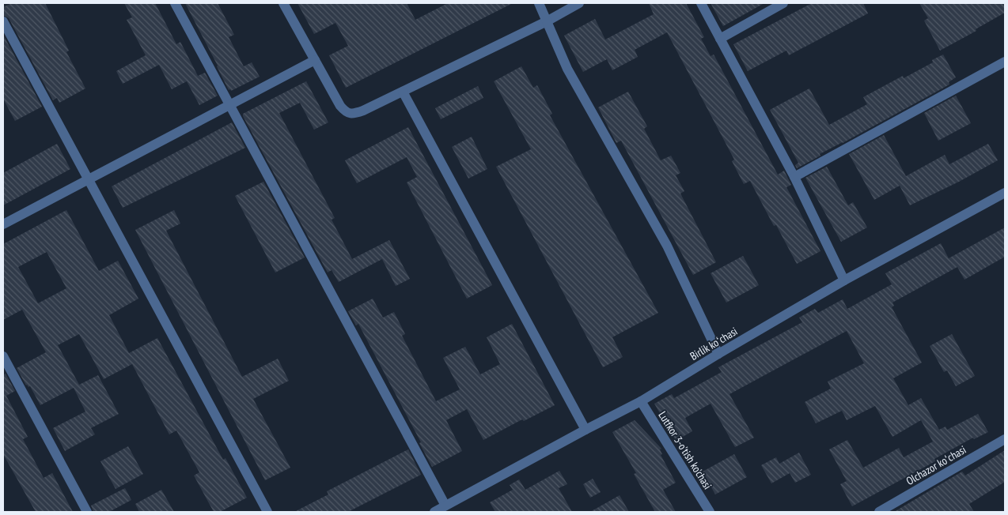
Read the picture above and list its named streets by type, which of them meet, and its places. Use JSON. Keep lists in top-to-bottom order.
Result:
{
  "streets": {
    "street": ["Birlik koʻchasi", "Lutfkor 3-o'tish ko'chasi", "Olchazor koʻchasi"]
  },
  "crossings": [
    ["Birlik koʻchasi", "Lutfkor 3-o'tish ko'chasi"]
  ]
}
